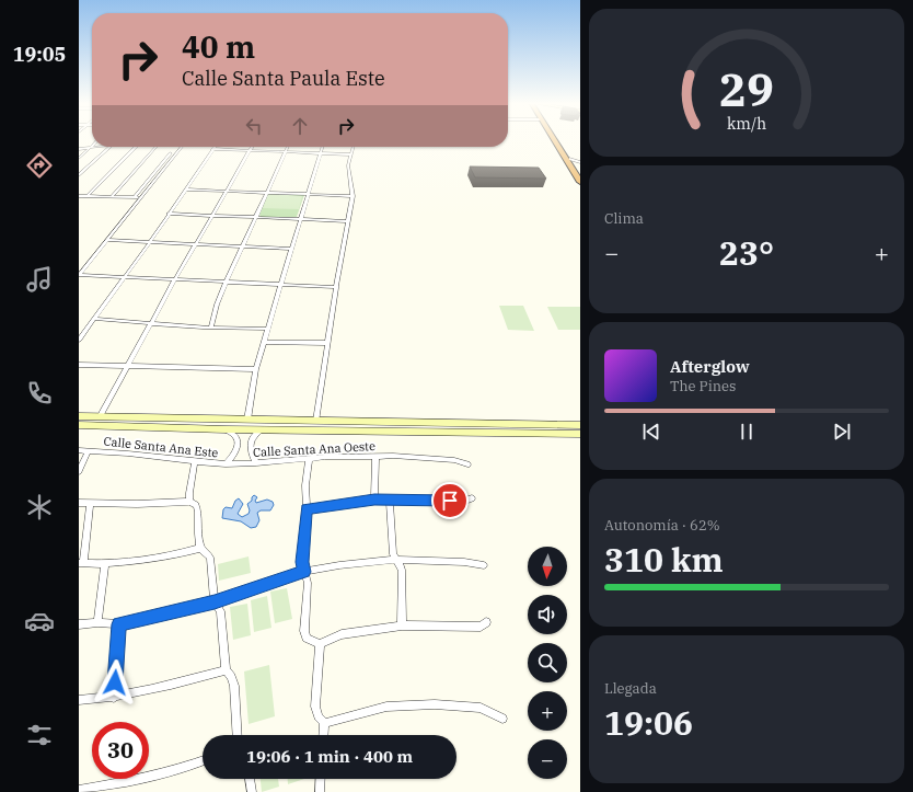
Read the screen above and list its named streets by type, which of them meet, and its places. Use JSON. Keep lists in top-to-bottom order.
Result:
{
  "streets": {
    "street": ["Calle Santa Ana Este", "Calle Santa Ana Oeste"]
  },
  "crossings": [
    ["Calle Santa Ana Este", "Calle Santa Ana Oeste"]
  ],
  "north": "bottom",
  "page": {
    "tabs": "19:05",
    "turn": ["40 m", "Calle Santa Paula Este"],
    "tile": [
      "Clima",
      ["Autonomía · 62%", "310 km"],
      ["Llegada", "19:06"]
    ],
    "heat": ["−", "23°", "+"],
    "song": ["Afterglow", "The Pines"],
    "map_buttons": ["+", "−"],
    "limit": "30",
    "trip": "19:06 · 1 min · 400 m",
    "gauge": ["29", "km/h"]
  }
}
